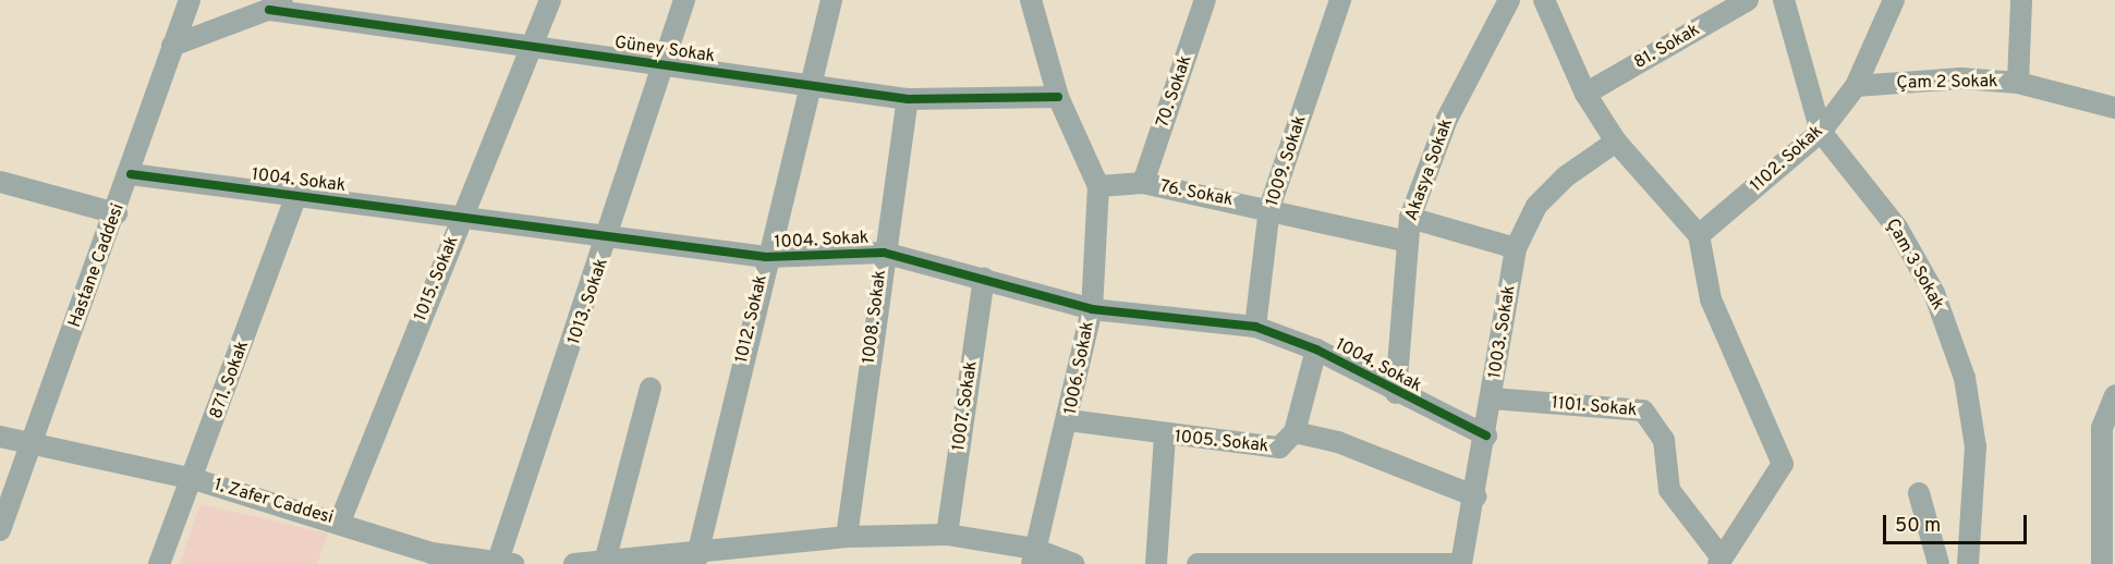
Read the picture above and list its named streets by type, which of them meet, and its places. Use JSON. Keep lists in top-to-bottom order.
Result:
{
  "streets": {
    "street": [
      "81. Sokak",
      "Güney Sokak",
      "Çam 2 Sokak",
      "70. Sokak",
      "1102. Sokak",
      "1009. Sokak",
      "Akasya Sokak",
      "1004. Sokak",
      "76. Sokak",
      "Çam 3 Sokak",
      "Hastane Caddesi",
      "1015. Sokak",
      "1013. Sokak",
      "1008. Sokak",
      "1012. Sokak",
      "1003. Sokak",
      "1006. Sokak",
      "871. Sokak",
      "1007. Sokak",
      "1101. Sokak",
      "1005. Sokak",
      "1. Zafer Caddesi"
    ]
  },
  "crossings": [
    ["Güney Sokak", "1015. Sokak"],
    ["Güney Sokak", "1013. Sokak"],
    ["Güney Sokak", "1008. Sokak"],
    ["Güney Sokak", "1012. Sokak"],
    ["Güney Sokak", "1006. Sokak"],
    ["Çam 2 Sokak", "1102. Sokak"],
    ["70. Sokak", "76. Sokak"],
    ["1102. Sokak", "Çam 3 Sokak"],
    ["1009. Sokak", "1004. Sokak"],
    ["1009. Sokak", "76. Sokak"],
    ["Akasya Sokak", "1004. Sokak"],
    ["Akasya Sokak", "76. Sokak"],
    ["1004. Sokak", "Hastane Caddesi"],
    ["1004. Sokak", "1015. Sokak"],
    ["1004. Sokak", "1013. Sokak"],
    ["1004. Sokak", "1008. Sokak"],
    ["1004. Sokak", "1012. Sokak"],
    ["1004. Sokak", "1003. Sokak"],
    ["1004. Sokak", "1006. Sokak"],
    ["1004. Sokak", "871. Sokak"],
    ["1004. Sokak", "1007. Sokak"],
    ["76. Sokak", "1006. Sokak"],
    ["Hastane Caddesi", "1. Zafer Caddesi"],
    ["1015. Sokak", "1. Zafer Caddesi"],
    ["1013. Sokak", "1. Zafer Caddesi"],
    ["1003. Sokak", "1101. Sokak"],
    ["1003. Sokak", "1005. Sokak"],
    ["1006. Sokak", "1005. Sokak"],
    ["871. Sokak", "1. Zafer Caddesi"]
  ],
  "scale_bar": "50 m"
}
